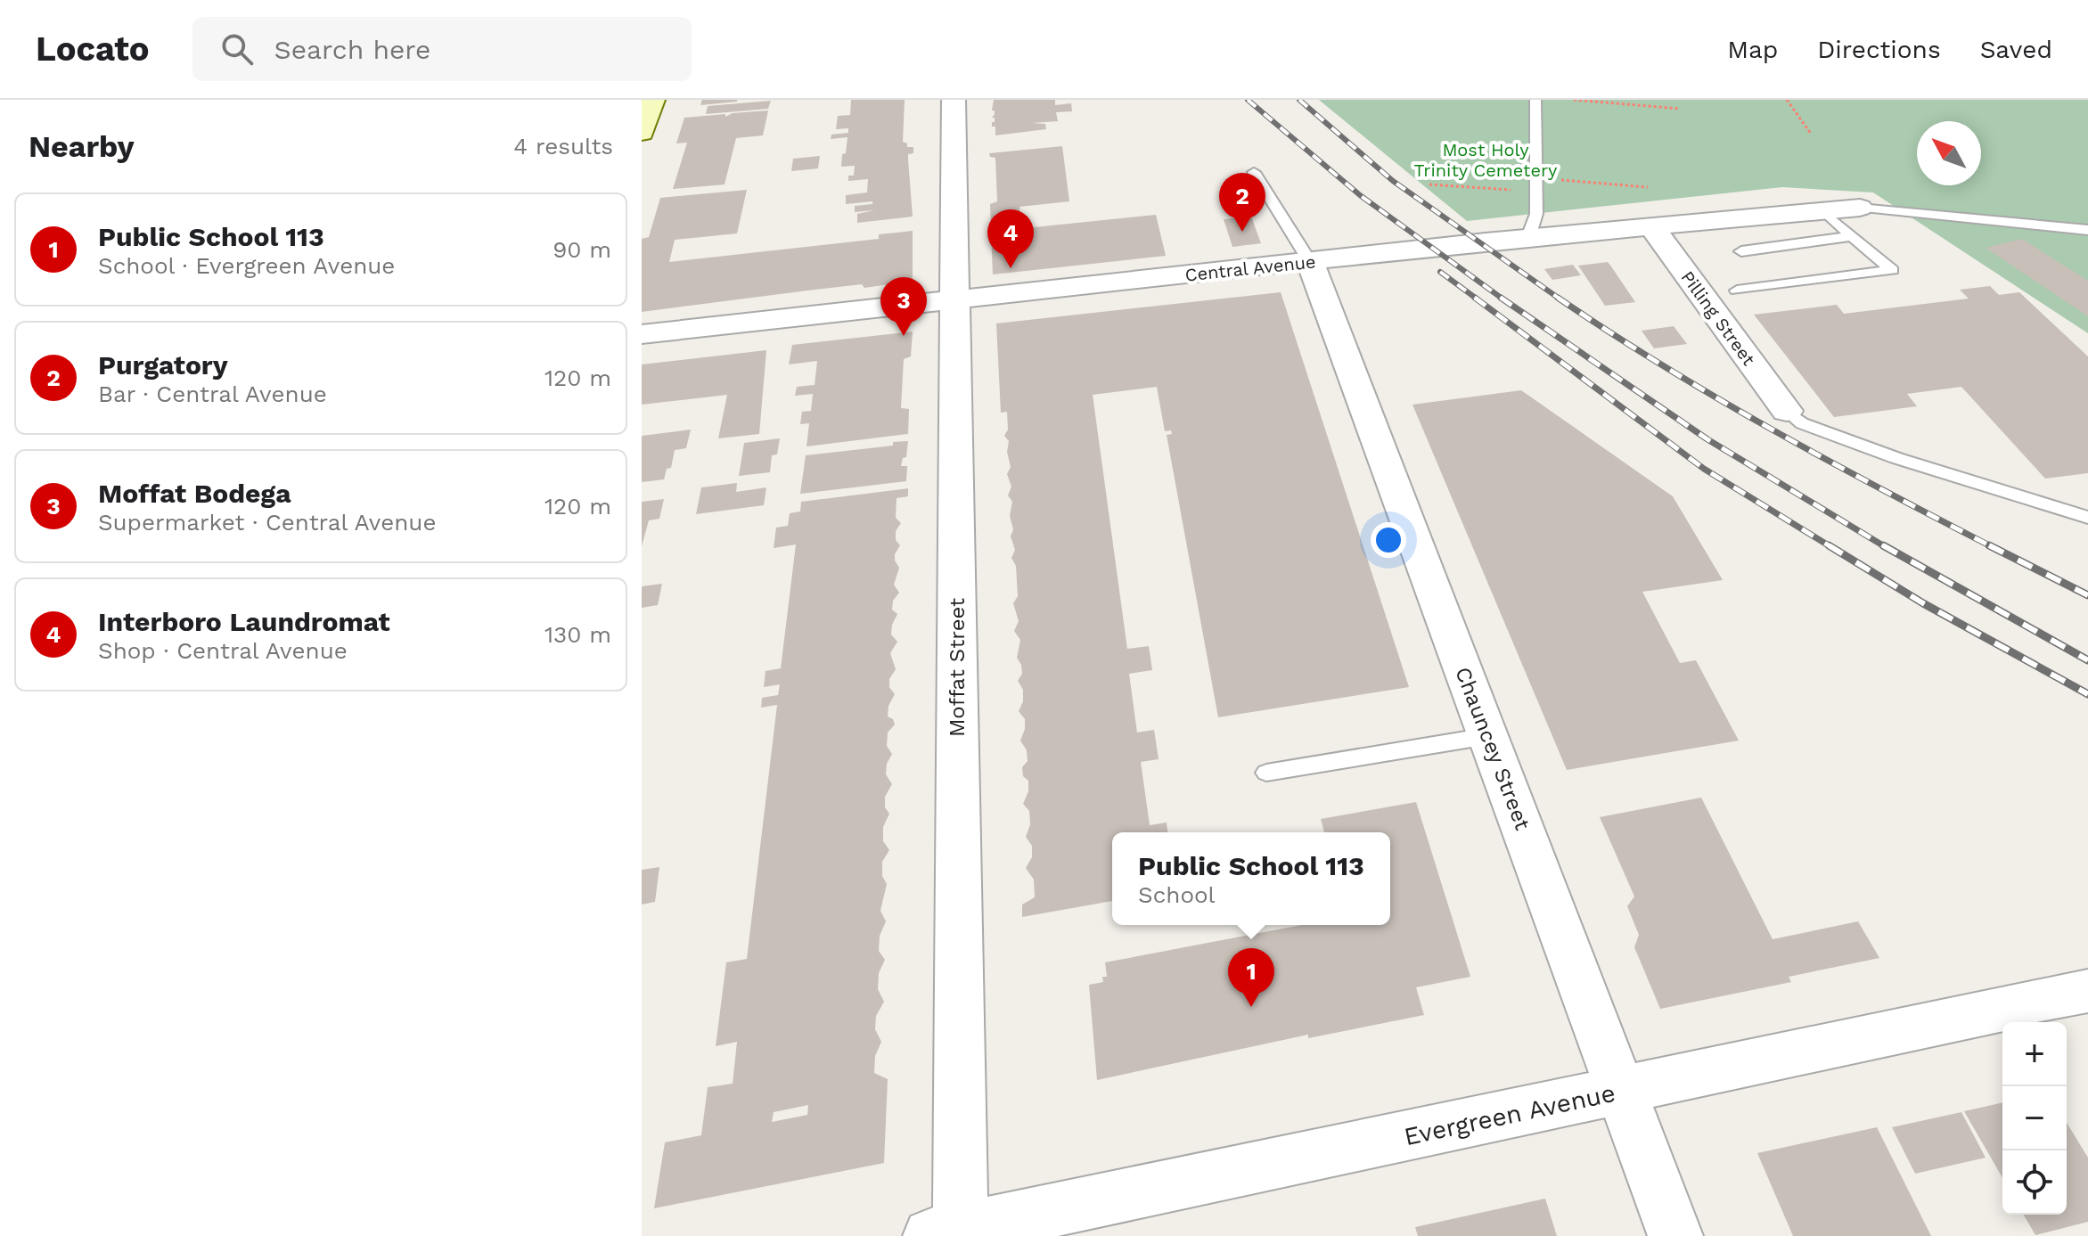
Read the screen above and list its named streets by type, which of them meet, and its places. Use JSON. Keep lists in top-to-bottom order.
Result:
{
  "streets": {
    "street": [
      "Central Avenue",
      "Pilling Street",
      "Moffat Street",
      "Chauncey Street",
      "Evergreen Avenue"
    ]
  },
  "crossings": [
    ["Central Avenue", "Pilling Street"],
    ["Central Avenue", "Moffat Street"],
    ["Central Avenue", "Chauncey Street"],
    ["Moffat Street", "Evergreen Avenue"],
    ["Chauncey Street", "Evergreen Avenue"]
  ],
  "parks": ["Most Holy Trinity Cemetery"],
  "north": "top left",
  "page": {
    "header": "Locato",
    "search": "Search here",
    "nav": ["Map", "Directions", "Saved"],
    "heading": ["Nearby", "4 results"],
    "pins": [
      "2",
      "4",
      "3",
      "1"
    ],
    "list": [
      {
        "mark": "1",
        "name": "Public School 113",
        "note": "School · Evergreen Avenue",
        "value": "90 m"
      },
      {
        "mark": "2",
        "name": "Purgatory",
        "note": "Bar · Central Avenue",
        "value": "120 m"
      },
      {
        "mark": "3",
        "name": "Moffat Bodega",
        "note": "Supermarket · Central Avenue",
        "value": "120 m"
      },
      {
        "mark": "4",
        "name": "Interboro Laundromat",
        "note": "Shop · Central Avenue",
        "value": "130 m"
      }
    ],
    "popup": ["Public School 113", "School"],
    "map_buttons": ["+", "−"]
  }
}
